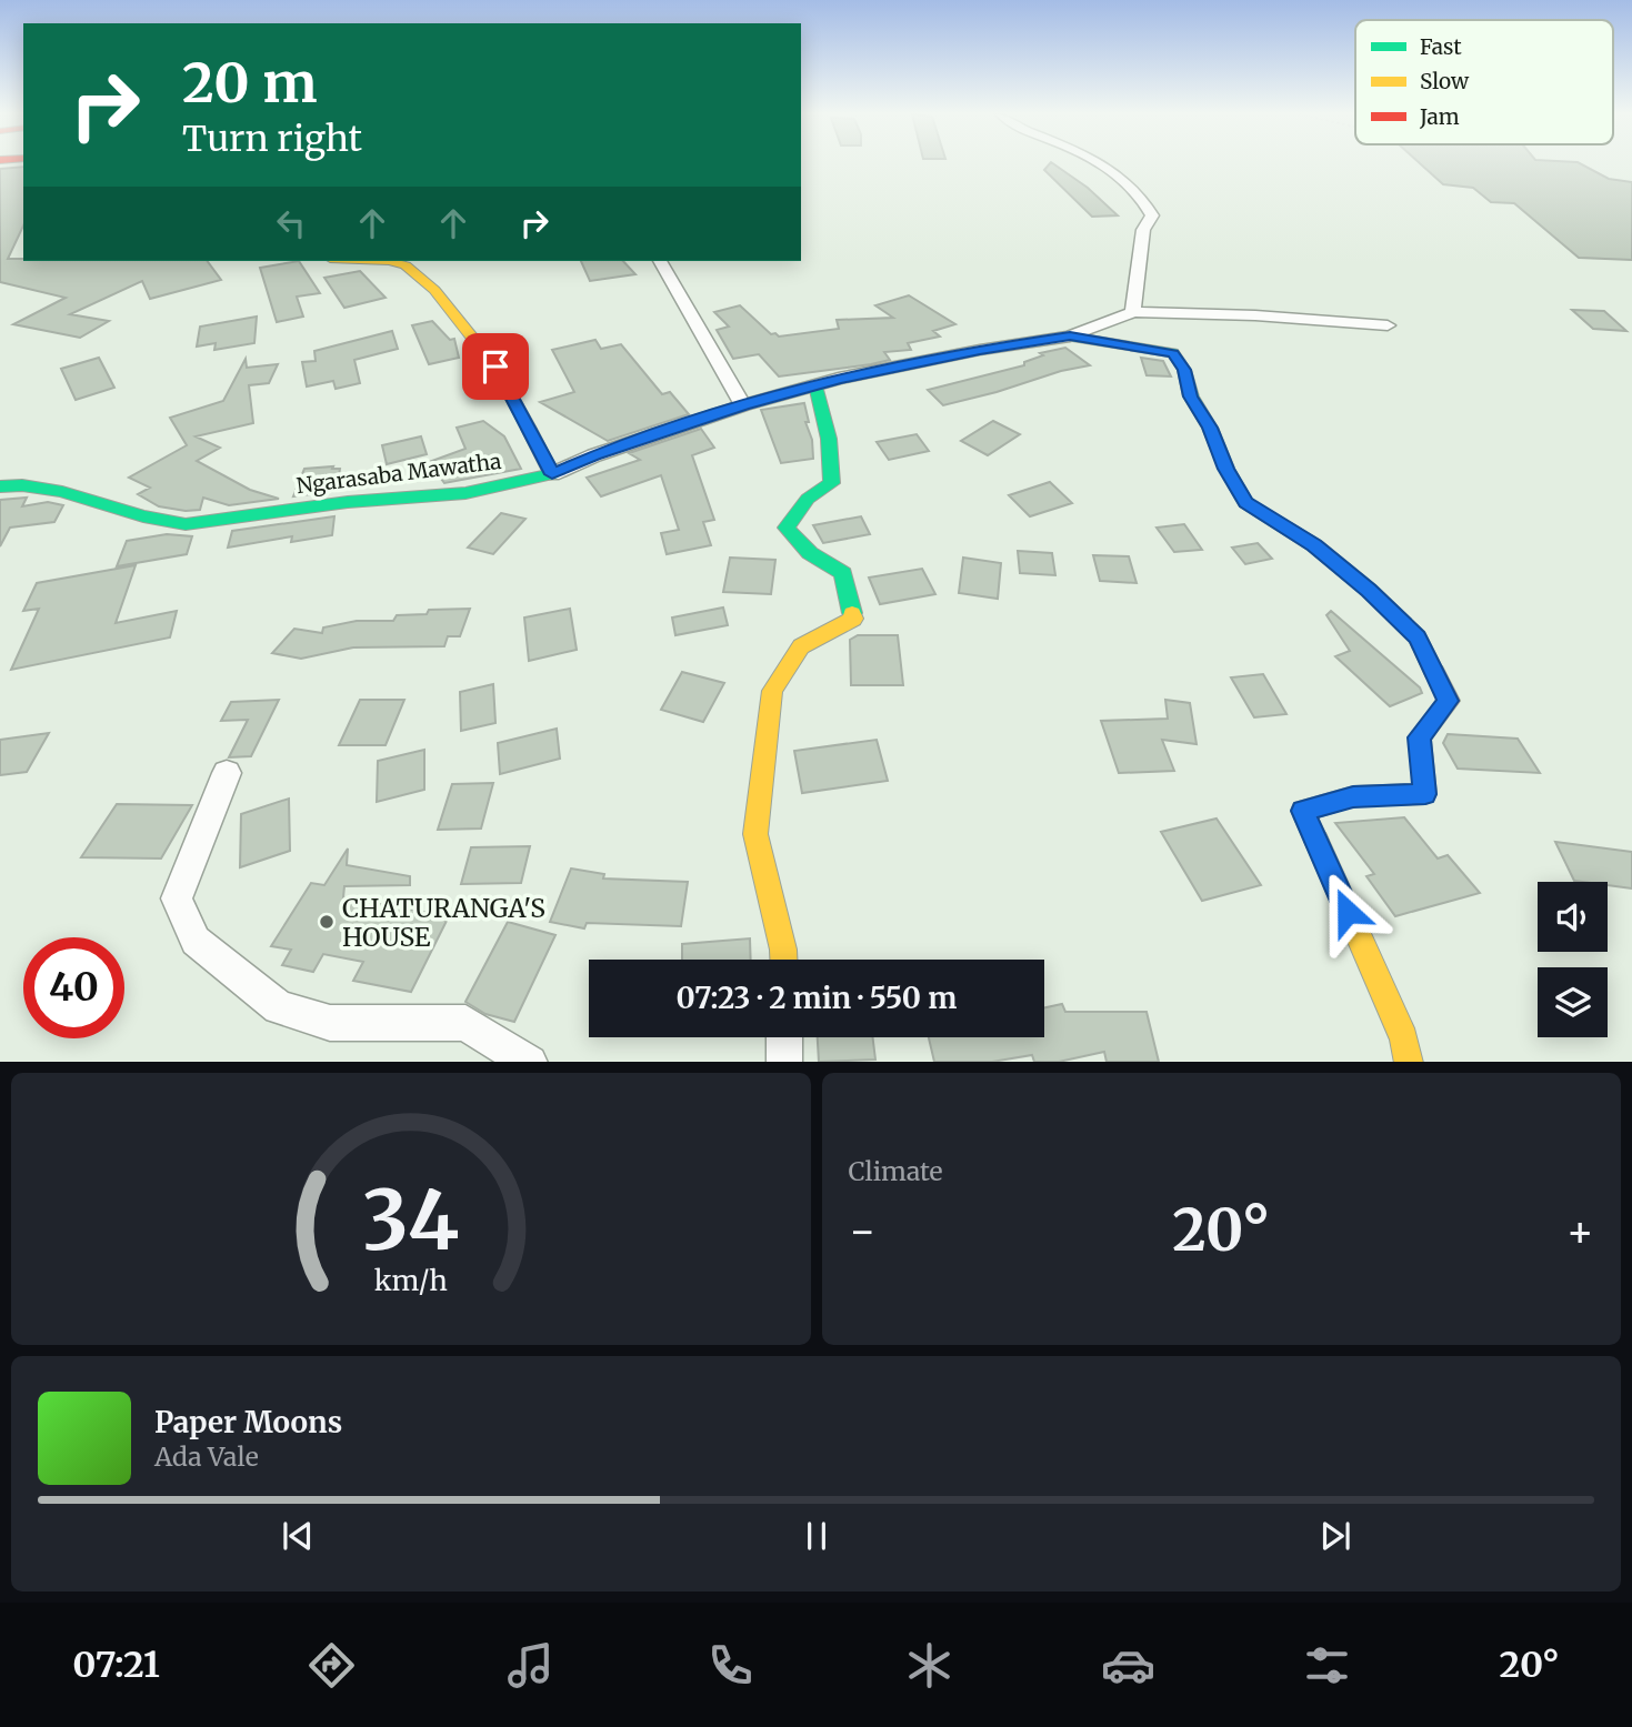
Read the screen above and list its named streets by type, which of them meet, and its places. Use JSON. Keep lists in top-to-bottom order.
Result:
{
  "streets": {
    "street": ["Ngarasaba Mawatha"]
  },
  "places": ["CHATURANGA'S HOUSE"],
  "legend": ["Fast", "Slow", "Jam"],
  "page": {
    "turn": ["20 m", "Turn right"],
    "limit": "40",
    "trip": "07:23 · 2 min · 550 m",
    "tile": "Climate",
    "heat": ["−", "20°", "+"],
    "song": ["Paper Moons", "Ada Vale"],
    "tabs": ["07:21", "20°"],
    "gauge": ["34", "km/h"]
  }
}
